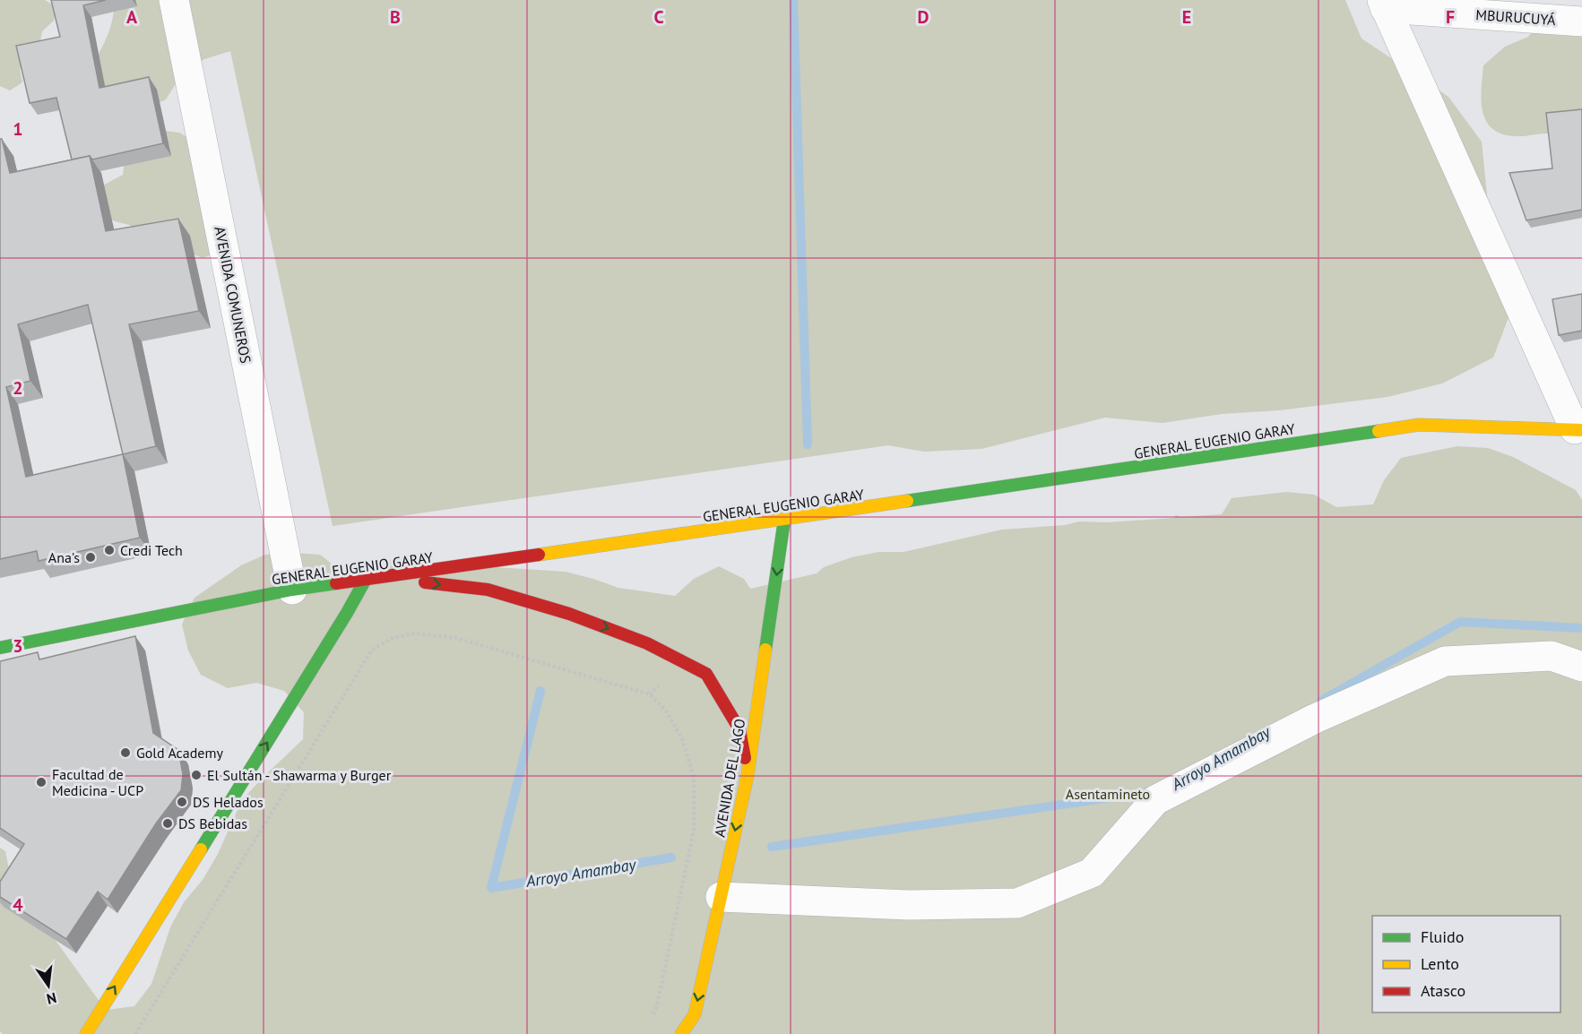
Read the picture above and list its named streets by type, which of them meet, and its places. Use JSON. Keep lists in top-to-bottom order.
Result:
{
  "streets": {
    "street": [
      "MBURUCUYÁ",
      "AVENIDA COMUNEROS",
      "GENERAL EUGENIO GARAY",
      "AVENIDA DEL LAGO"
    ]
  },
  "crossings": [
    ["AVENIDA COMUNEROS", "GENERAL EUGENIO GARAY"],
    ["GENERAL EUGENIO GARAY", "AVENIDA DEL LAGO"]
  ],
  "one_way": ["AVENIDA DEL LAGO"],
  "water": ["Arroyo Amambay"],
  "parks": ["Asentamineto"],
  "places": [
    "Credi Tech",
    "Ana's",
    "Gold Academy",
    "El Sultán - Shawarma y Burger",
    "Facultad de Medicina - UCP",
    "DS Helados",
    "DS Bebidas"
  ],
  "legend": ["Fluido", "Lento", "Atasco"],
  "north": "bottom",
  "grid": {
    "columns": [
      "A",
      "B",
      "C",
      "D",
      "E",
      "F"
    ],
    "rows": [
      "1",
      "2",
      "3",
      "4"
    ]
  }
}
